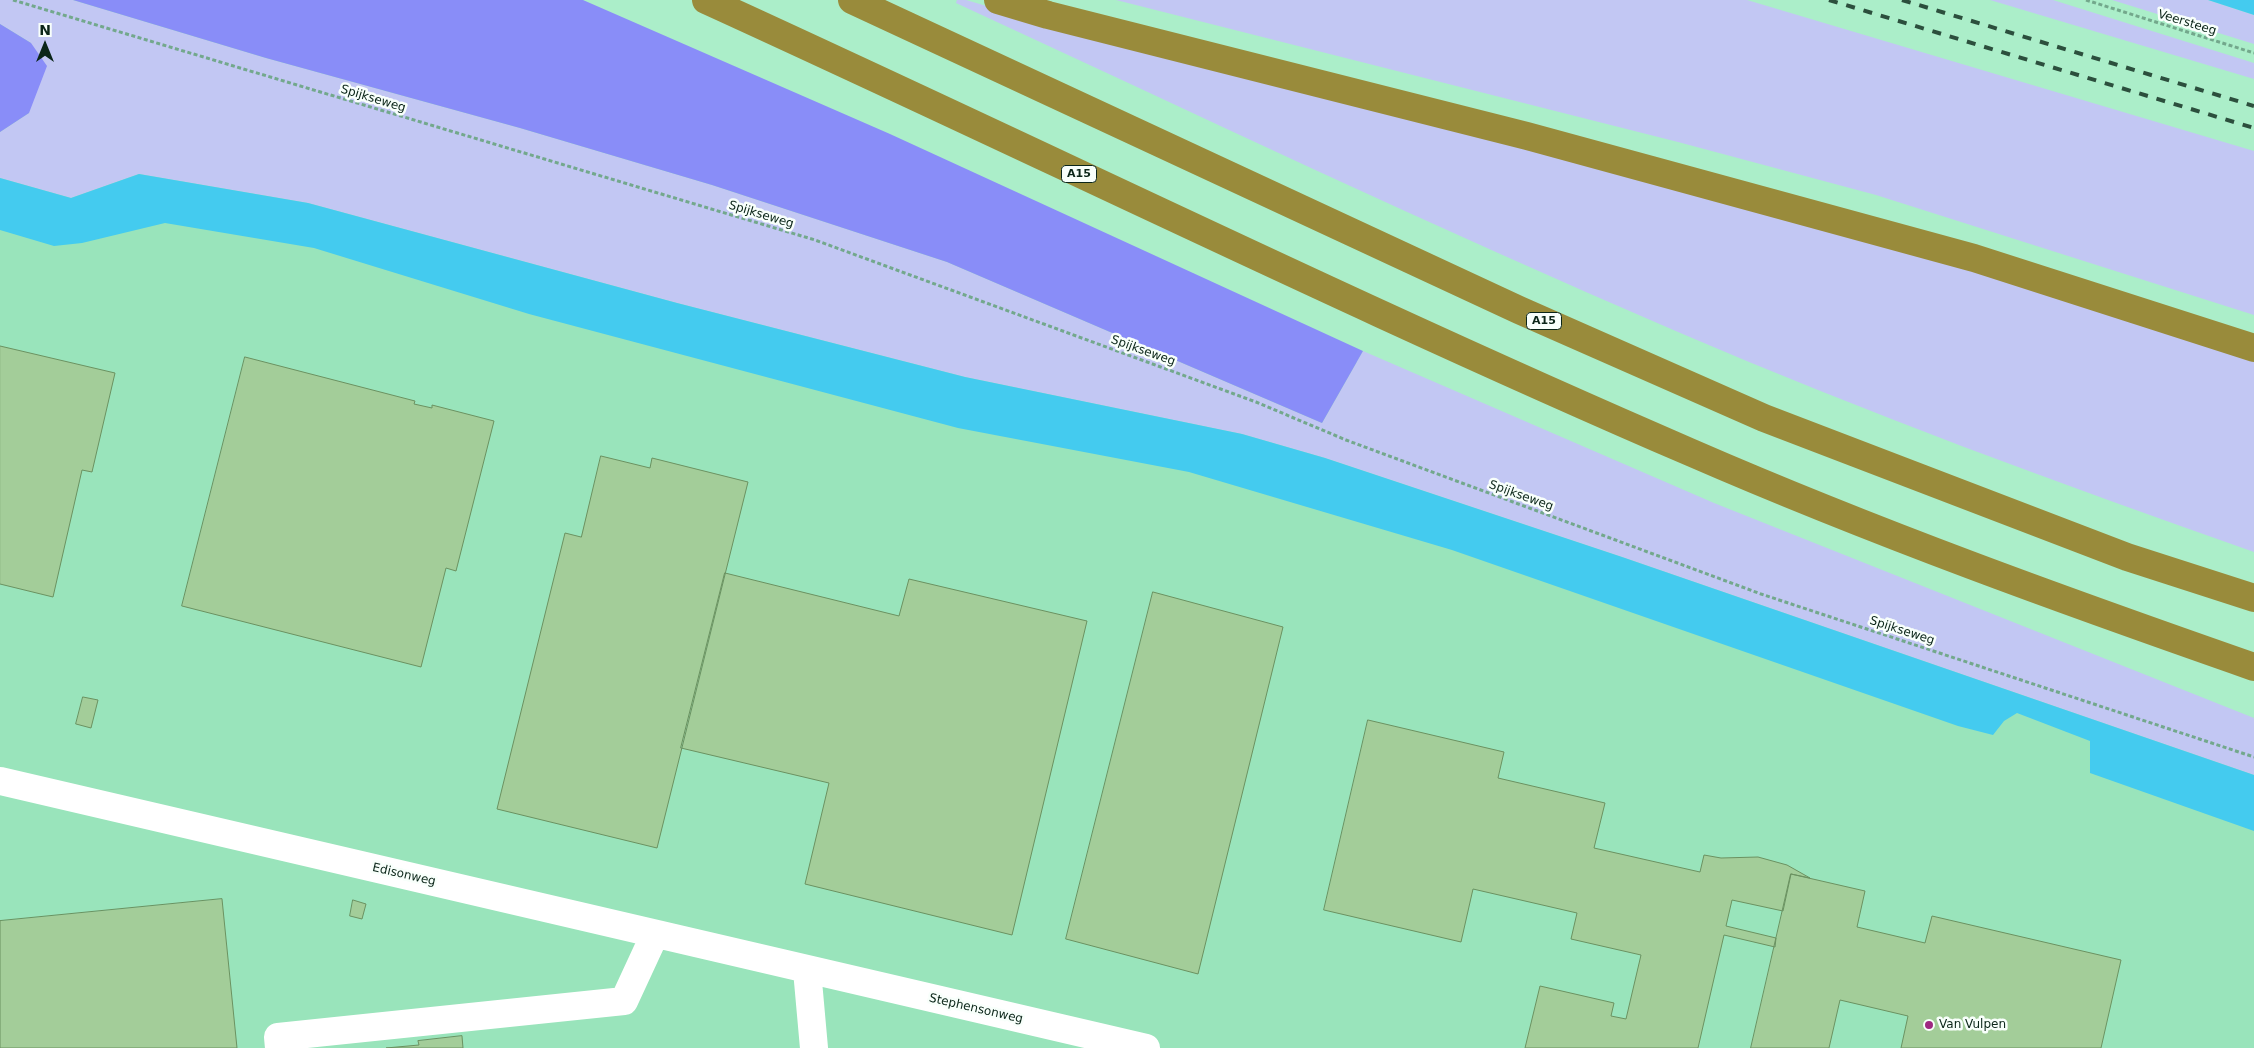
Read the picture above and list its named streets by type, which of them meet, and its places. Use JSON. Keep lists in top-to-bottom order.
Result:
{
  "streets": {
    "highway": ["A15"],
    "street": ["Edisonweg", "Stephensonweg"],
    "path": ["Veersteeg", "Spijkseweg"]
  },
  "crossings": [
    ["Edisonweg", "Stephensonweg"]
  ],
  "places": ["Van Vulpen"],
  "north": "top"
}
